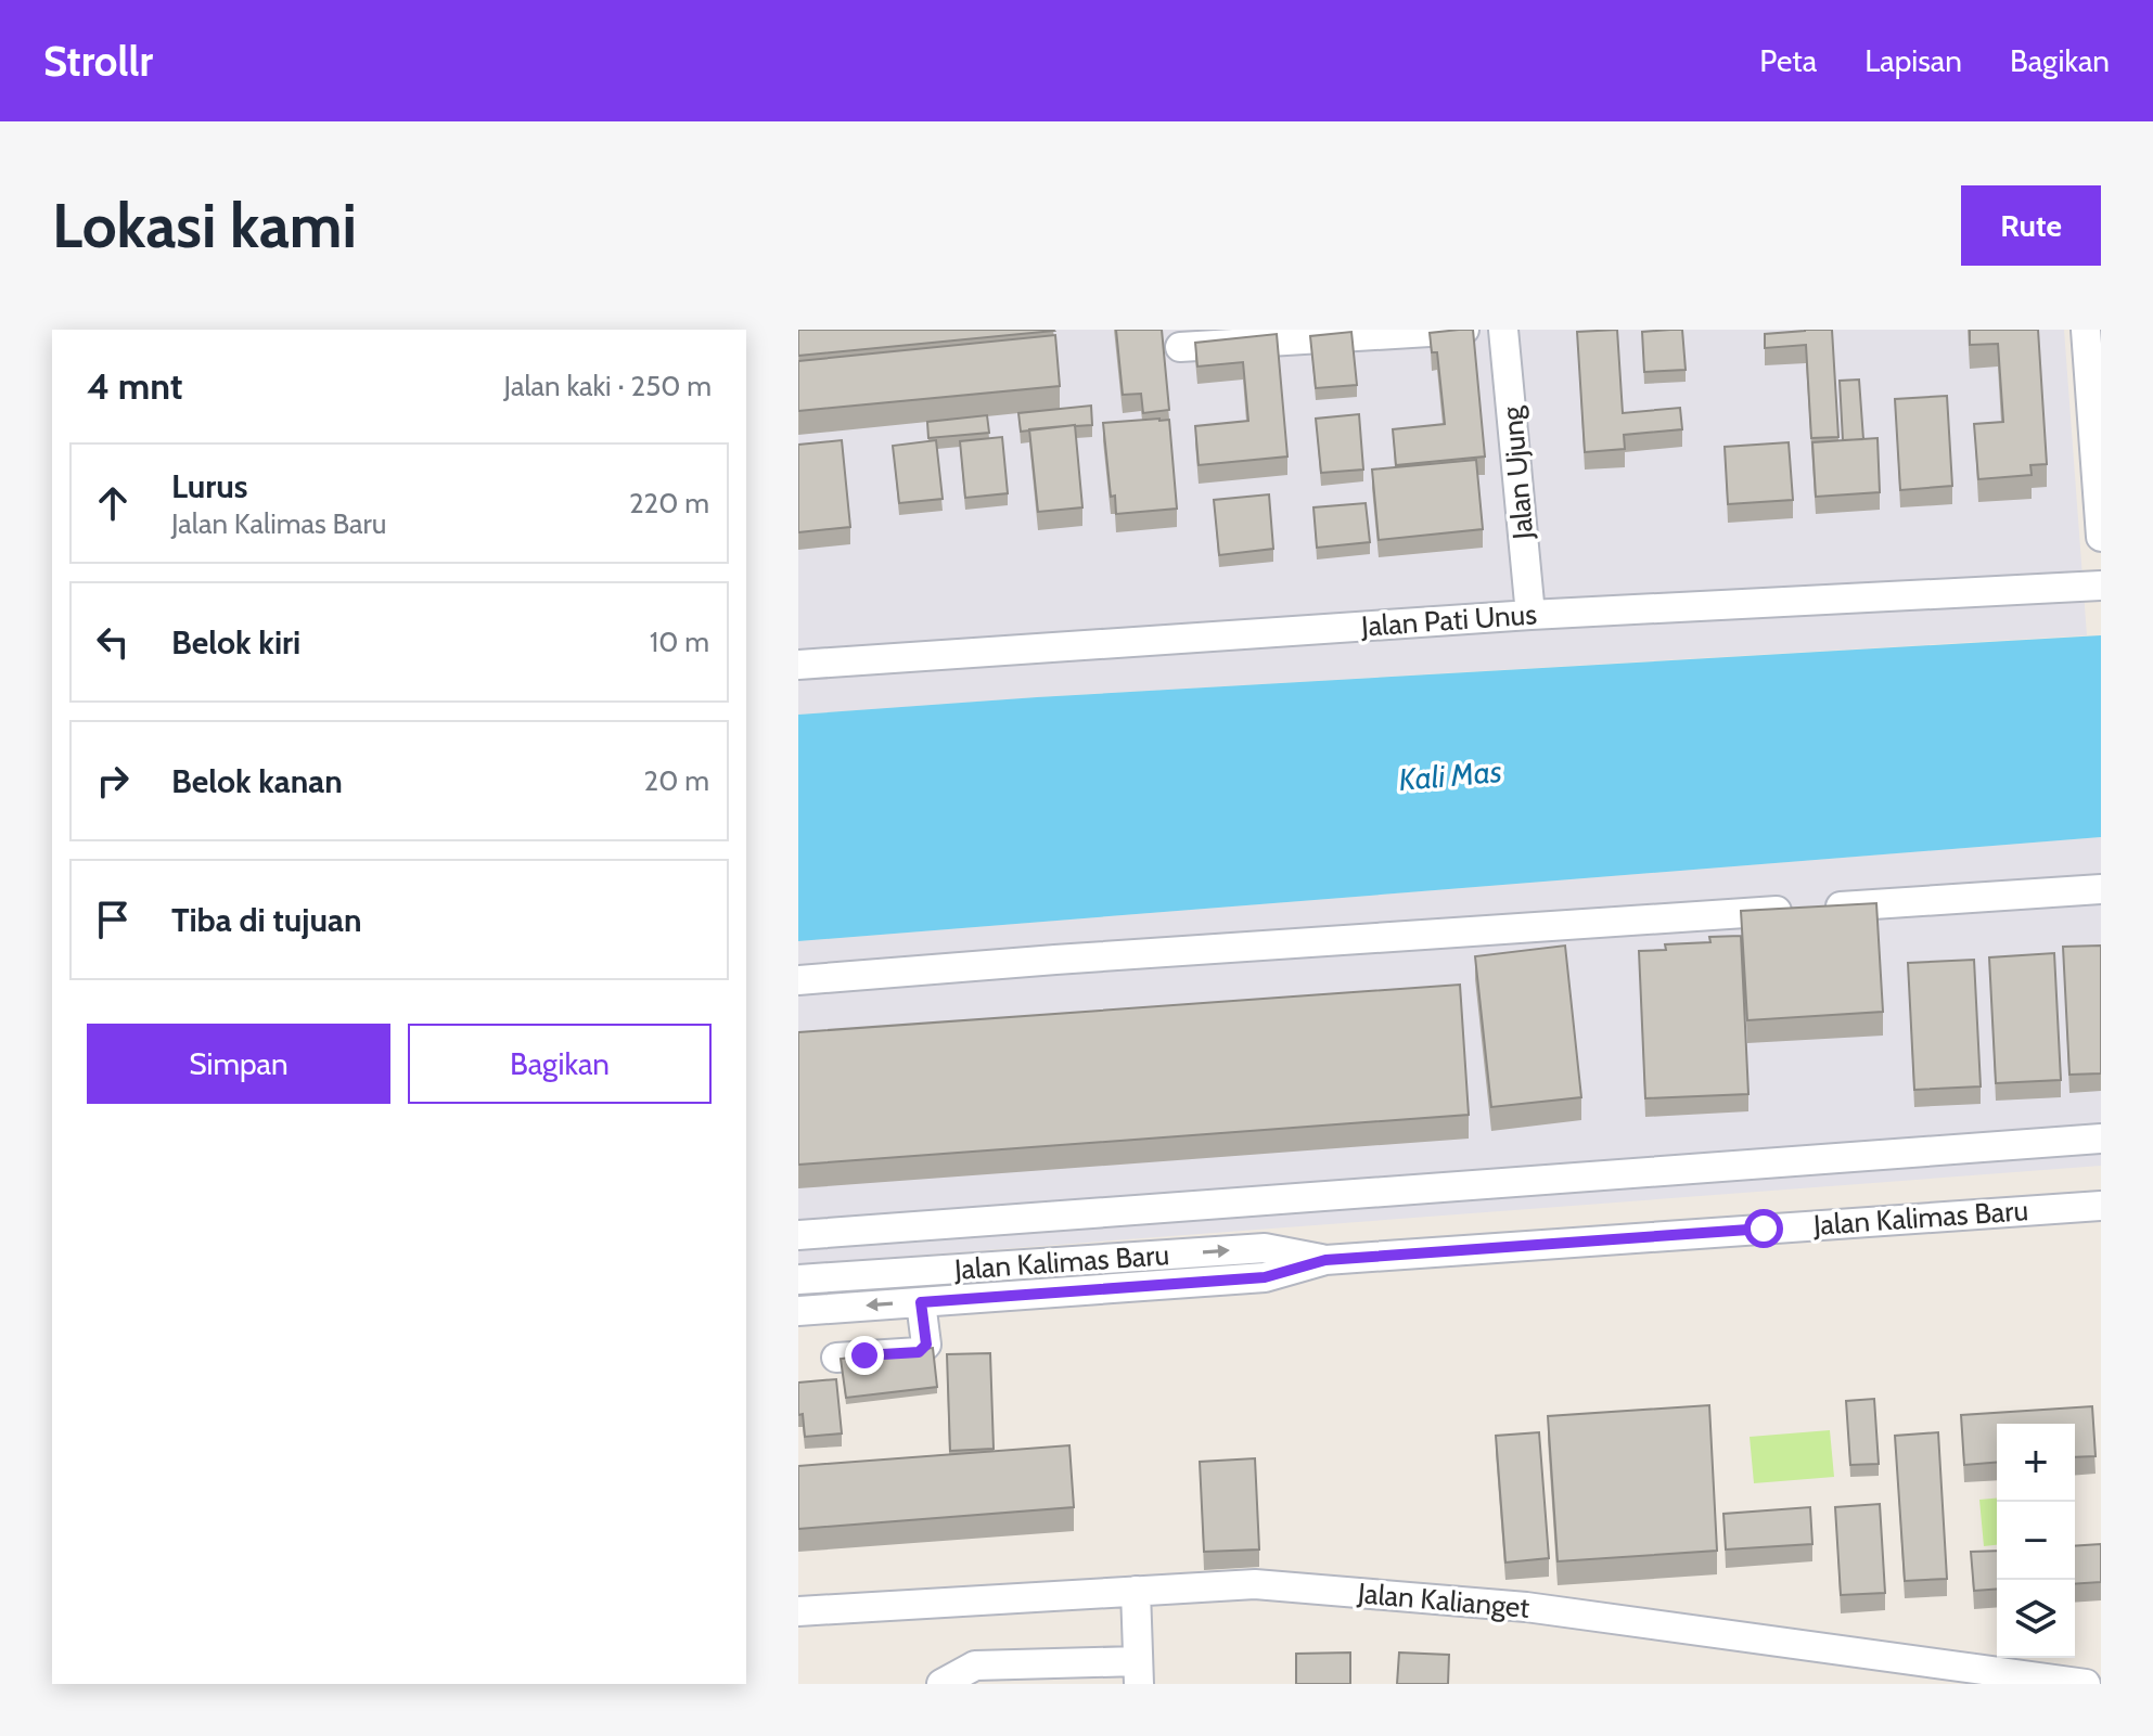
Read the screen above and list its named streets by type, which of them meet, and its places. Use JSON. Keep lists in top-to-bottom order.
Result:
{
  "streets": {
    "street": [
      "Jalan Ujung",
      "Jalan Pati Unus",
      "Jalan Kalimas Baru",
      "Jalan Kalianget"
    ]
  },
  "crossings": [
    ["Jalan Ujung", "Jalan Pati Unus"]
  ],
  "water": ["Kali Mas"],
  "page": {
    "header": "Strollr",
    "nav": ["Peta", "Lapisan", "Bagikan"],
    "buttons": [
      "Rute",
      ["Simpan", "Bagikan"]
    ],
    "title": "Lokasi kami",
    "heading": ["4 mnt", "Jalan kaki · 250 m"],
    "list": [
      ["Lurus", "Jalan Kalimas Baru", "220 m"],
      ["Belok kiri", "10 m"],
      ["Belok kanan", "20 m"],
      "Tiba di tujuan"
    ],
    "map_buttons": ["+", "−"]
  }
}
